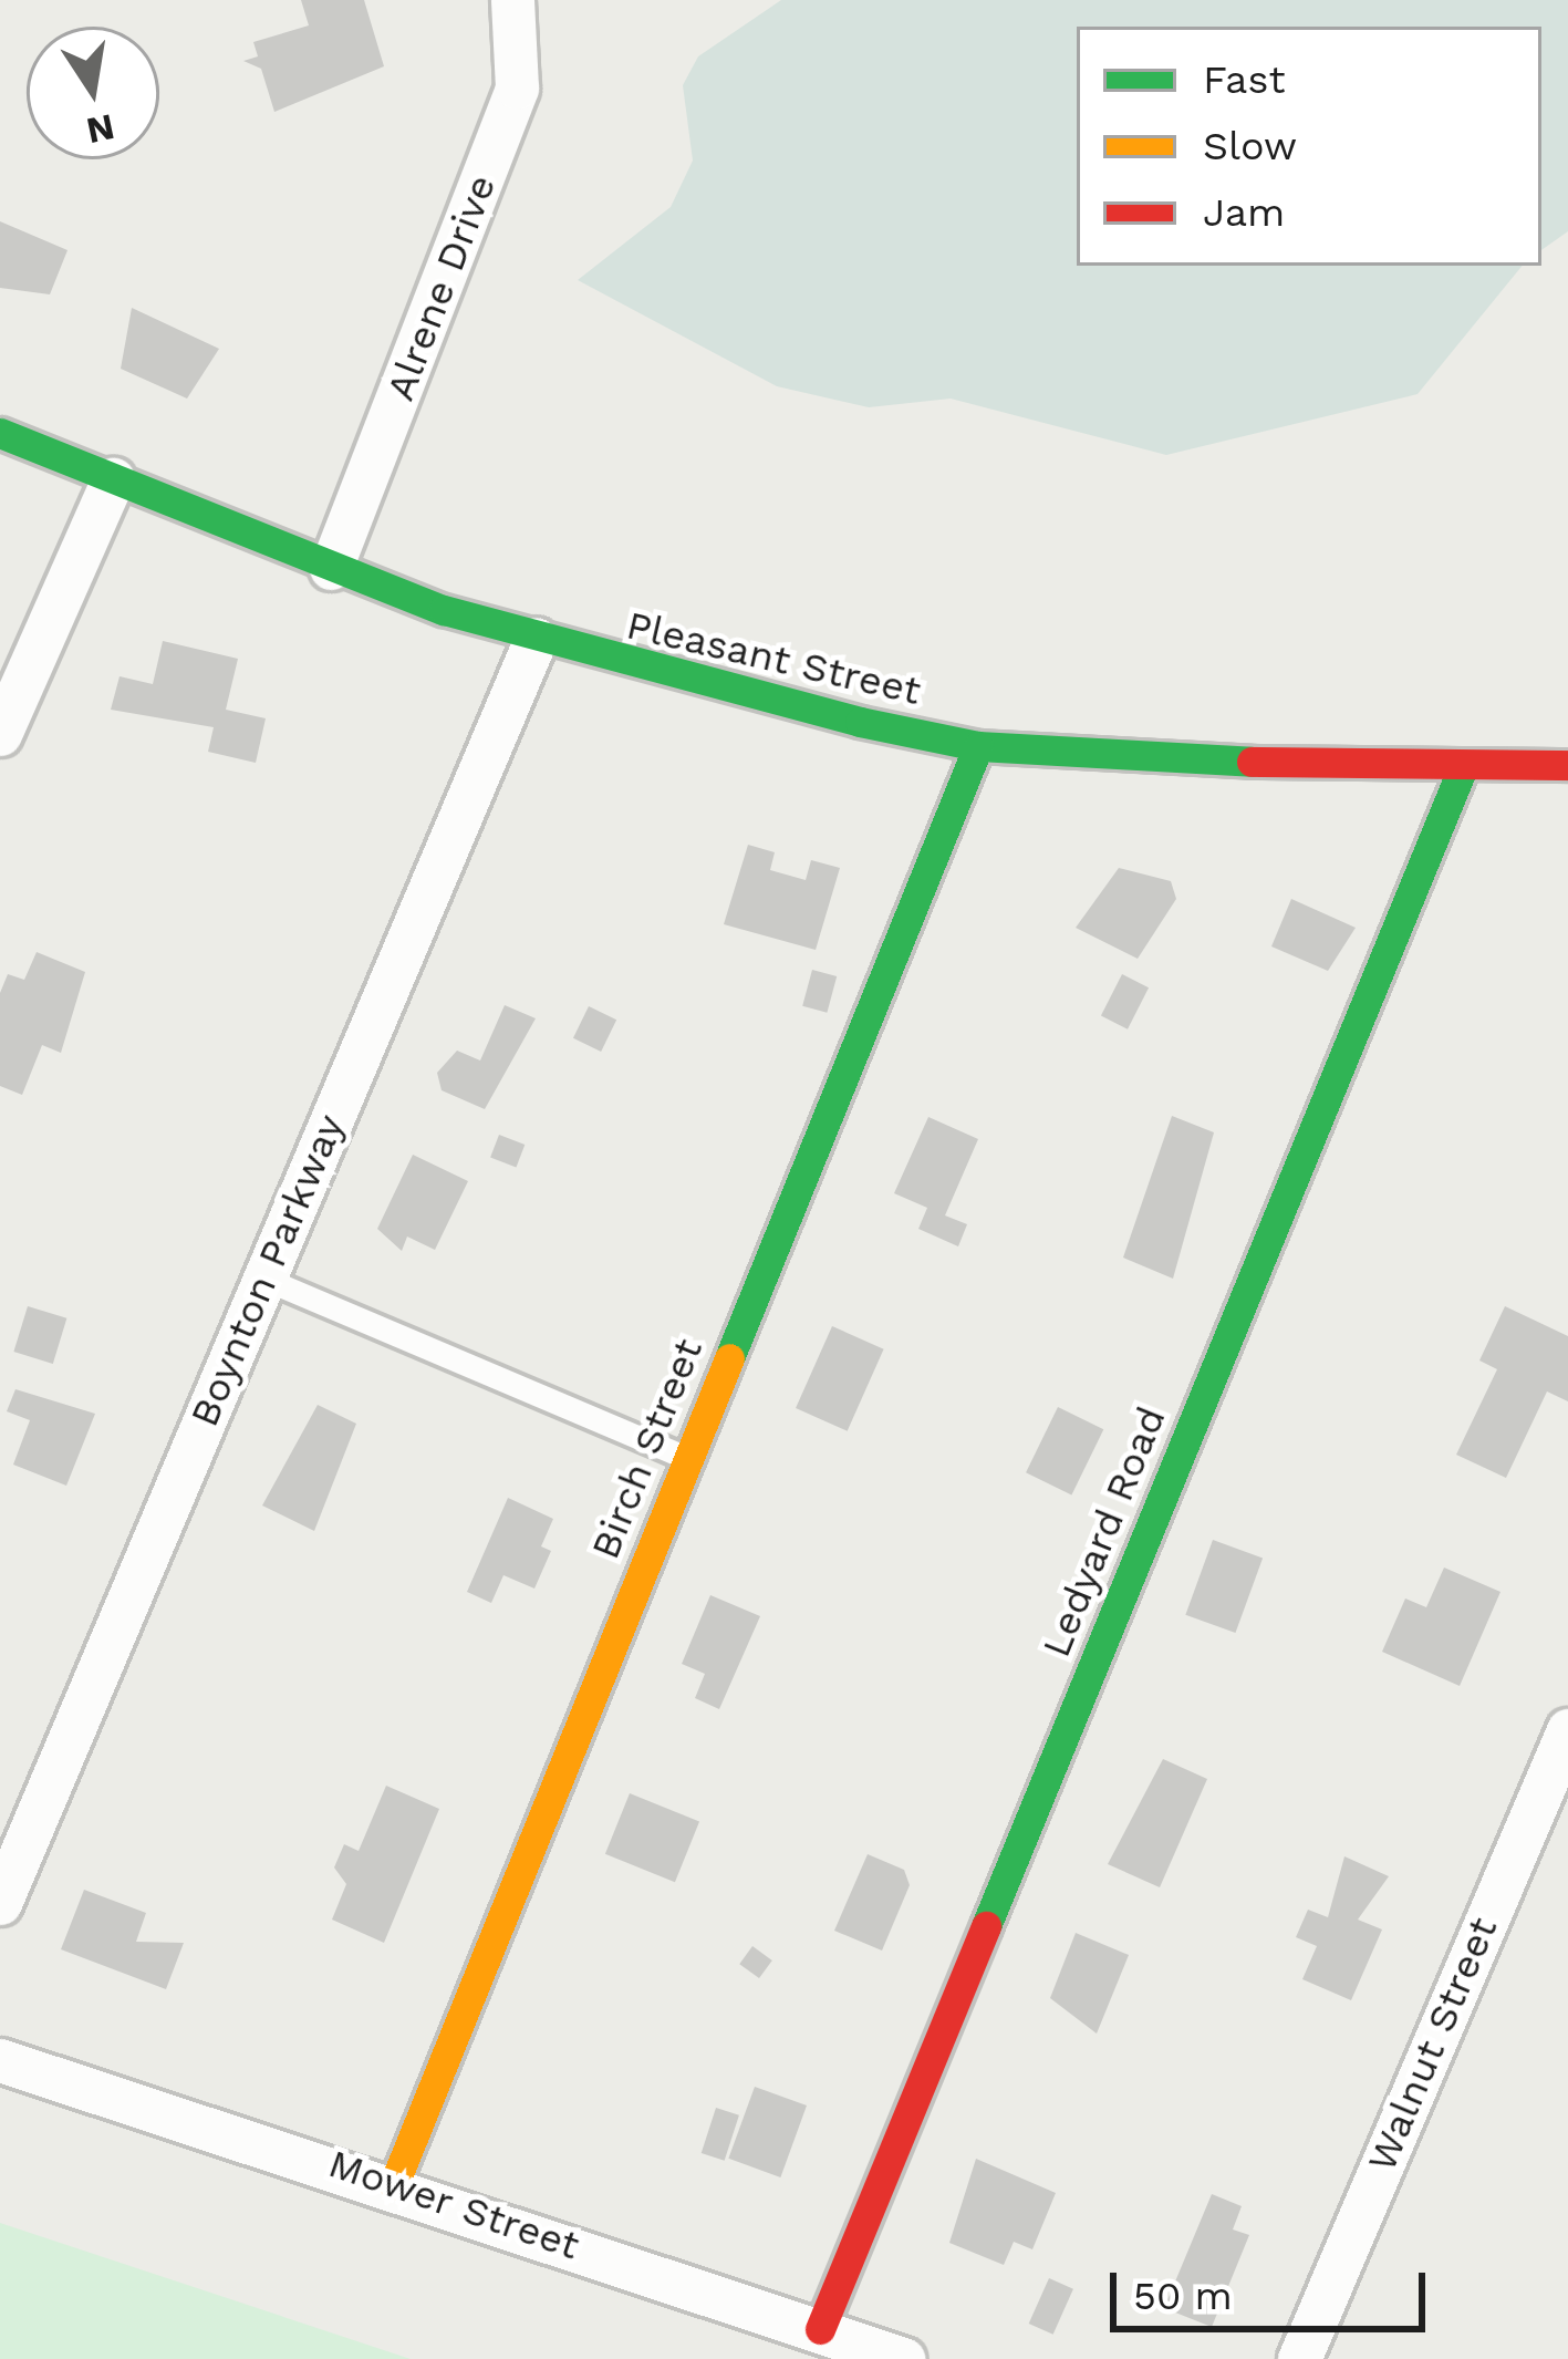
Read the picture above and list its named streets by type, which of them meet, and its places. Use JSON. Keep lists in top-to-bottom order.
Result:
{
  "streets": {
    "street": [
      "Alrene Drive",
      "Pleasant Street",
      "Boynton Parkway",
      "Birch Street",
      "Ledyard Road",
      "Walnut Street",
      "Mower Street"
    ]
  },
  "crossings": [
    ["Alrene Drive", "Pleasant Street"],
    ["Pleasant Street", "Boynton Parkway"],
    ["Pleasant Street", "Birch Street"],
    ["Pleasant Street", "Ledyard Road"],
    ["Birch Street", "Mower Street"],
    ["Ledyard Road", "Mower Street"]
  ],
  "legend": ["Fast", "Slow", "Jam"],
  "scale_bar": "50 m",
  "north": "bottom"
}
